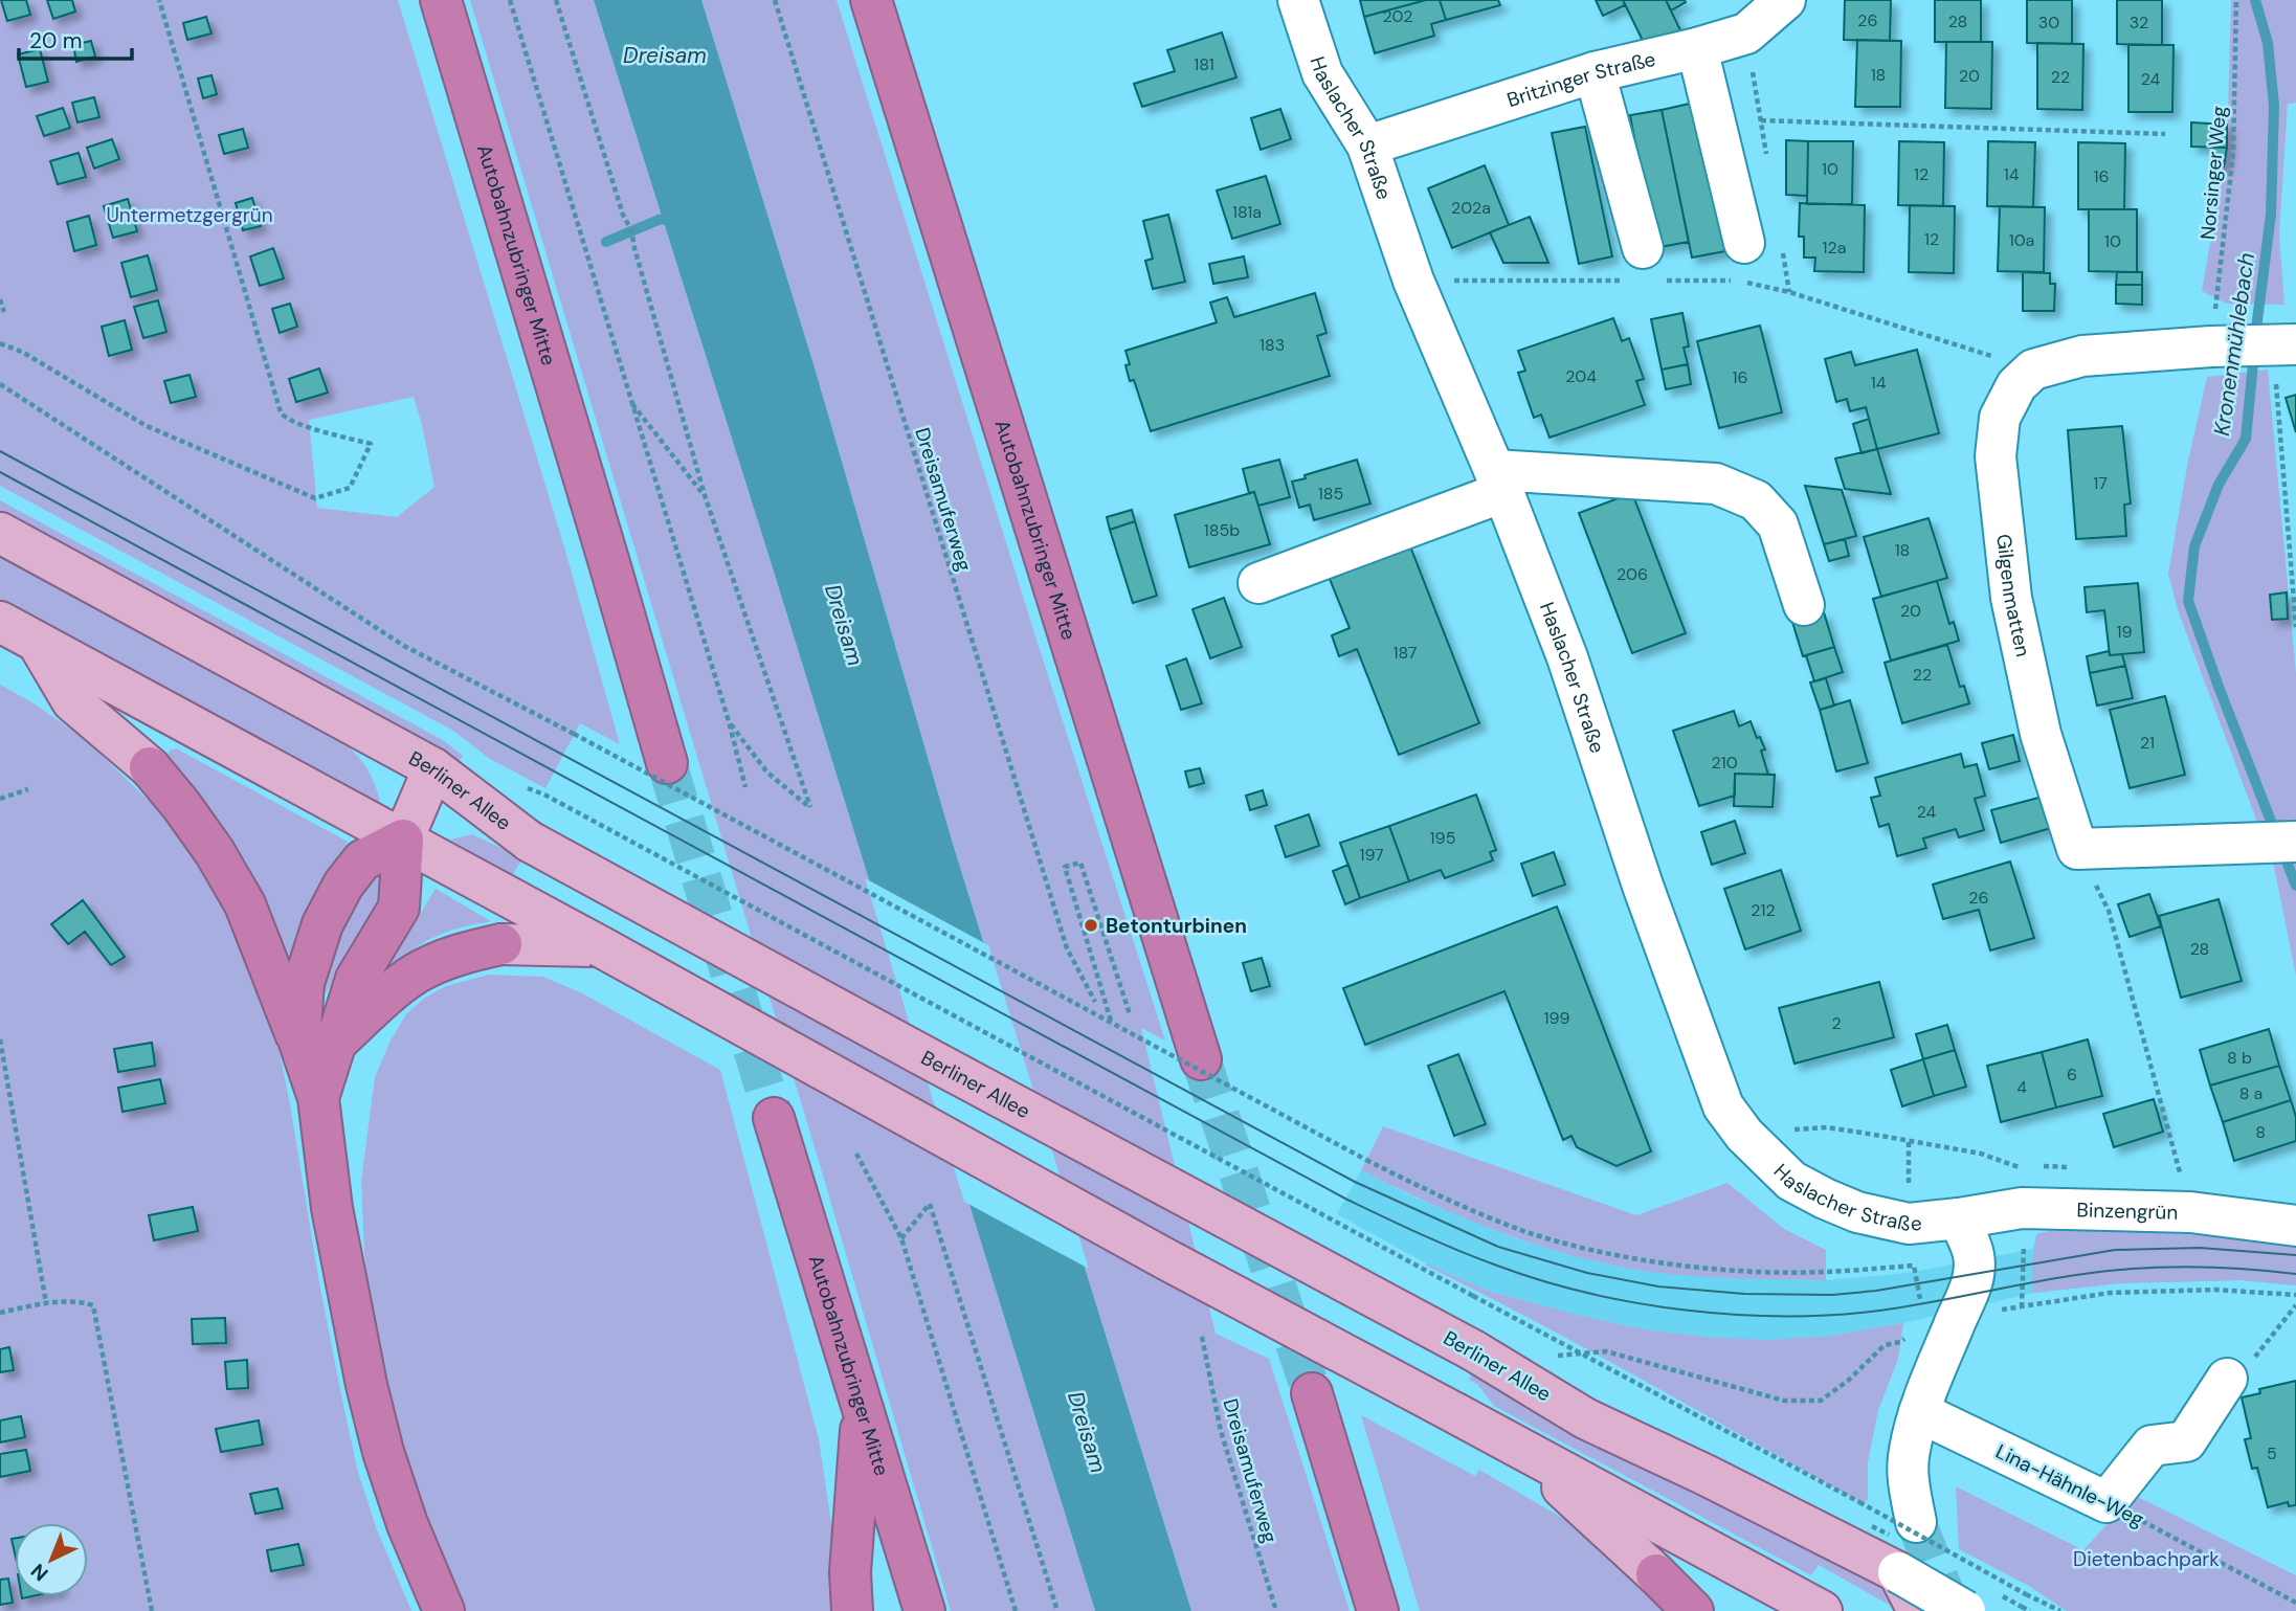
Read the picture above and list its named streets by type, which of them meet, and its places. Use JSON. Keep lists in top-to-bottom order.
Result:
{
  "streets": {
    "highway": ["Autobahnzubringer Mitte"],
    "main road": ["Berliner Allee"],
    "street": [
      "Britzinger Straße",
      "Haslacher Straße",
      "Gilgenmatten",
      "Binzengrün",
      "Lina-Hähnle-Weg"
    ],
    "path": ["Norsinger Weg", "Dreisamuferweg"]
  },
  "crossings": [
    ["Britzinger Straße", "Haslacher Straße"],
    ["Haslacher Straße", "Binzengrün"]
  ],
  "water": ["Dreisam", "Kronenmühlebach"],
  "parks": ["Untermetzgergrün", "Dietenbachpark"],
  "places": ["Betonturbinen"],
  "house_numbers": [
    "202",
    "26",
    "28",
    "30",
    "32",
    "181",
    "18",
    "20",
    "22",
    "24",
    "10",
    "12",
    "14",
    "16",
    "202a",
    "181a",
    "12",
    "10a",
    "10",
    "12a",
    "183",
    "204",
    "16",
    "14",
    "17",
    "185",
    "185b",
    "18",
    "206",
    "20",
    "19",
    "187",
    "22",
    "21",
    "210",
    "24",
    "195",
    "197",
    "26",
    "212",
    "28",
    "199",
    "2",
    "8 b",
    "6",
    "4",
    "8 a",
    "8",
    "5"
  ],
  "scale_bar": "20 m",
  "north": "bottom left"
}
